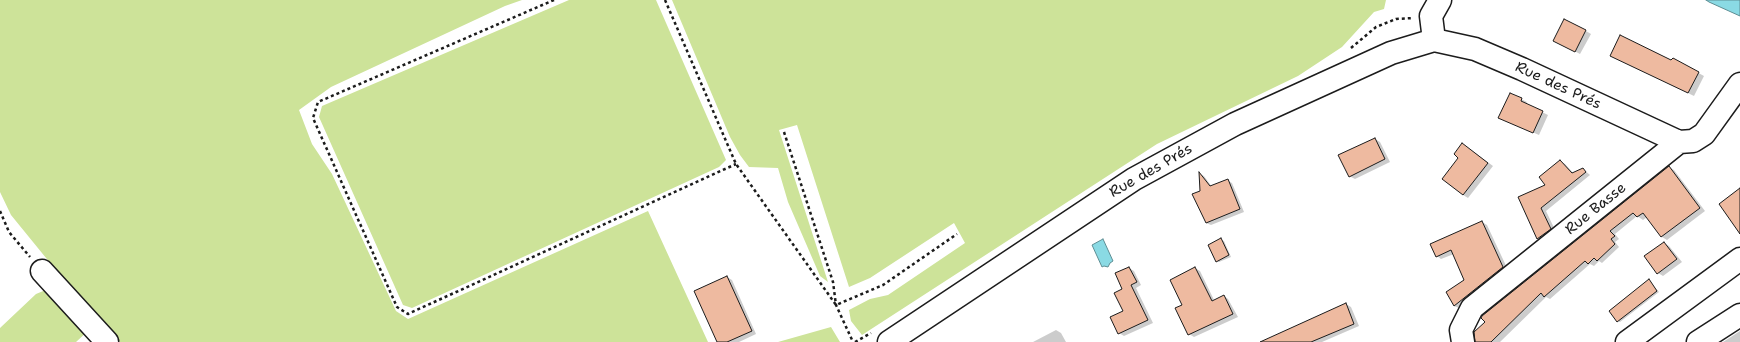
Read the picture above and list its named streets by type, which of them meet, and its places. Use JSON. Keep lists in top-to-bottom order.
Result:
{
  "streets": {
    "street": ["Rue des Prés", "Rue Basse"]
  },
  "crossings": [
    ["Rue des Prés", "Rue Basse"]
  ]
}
